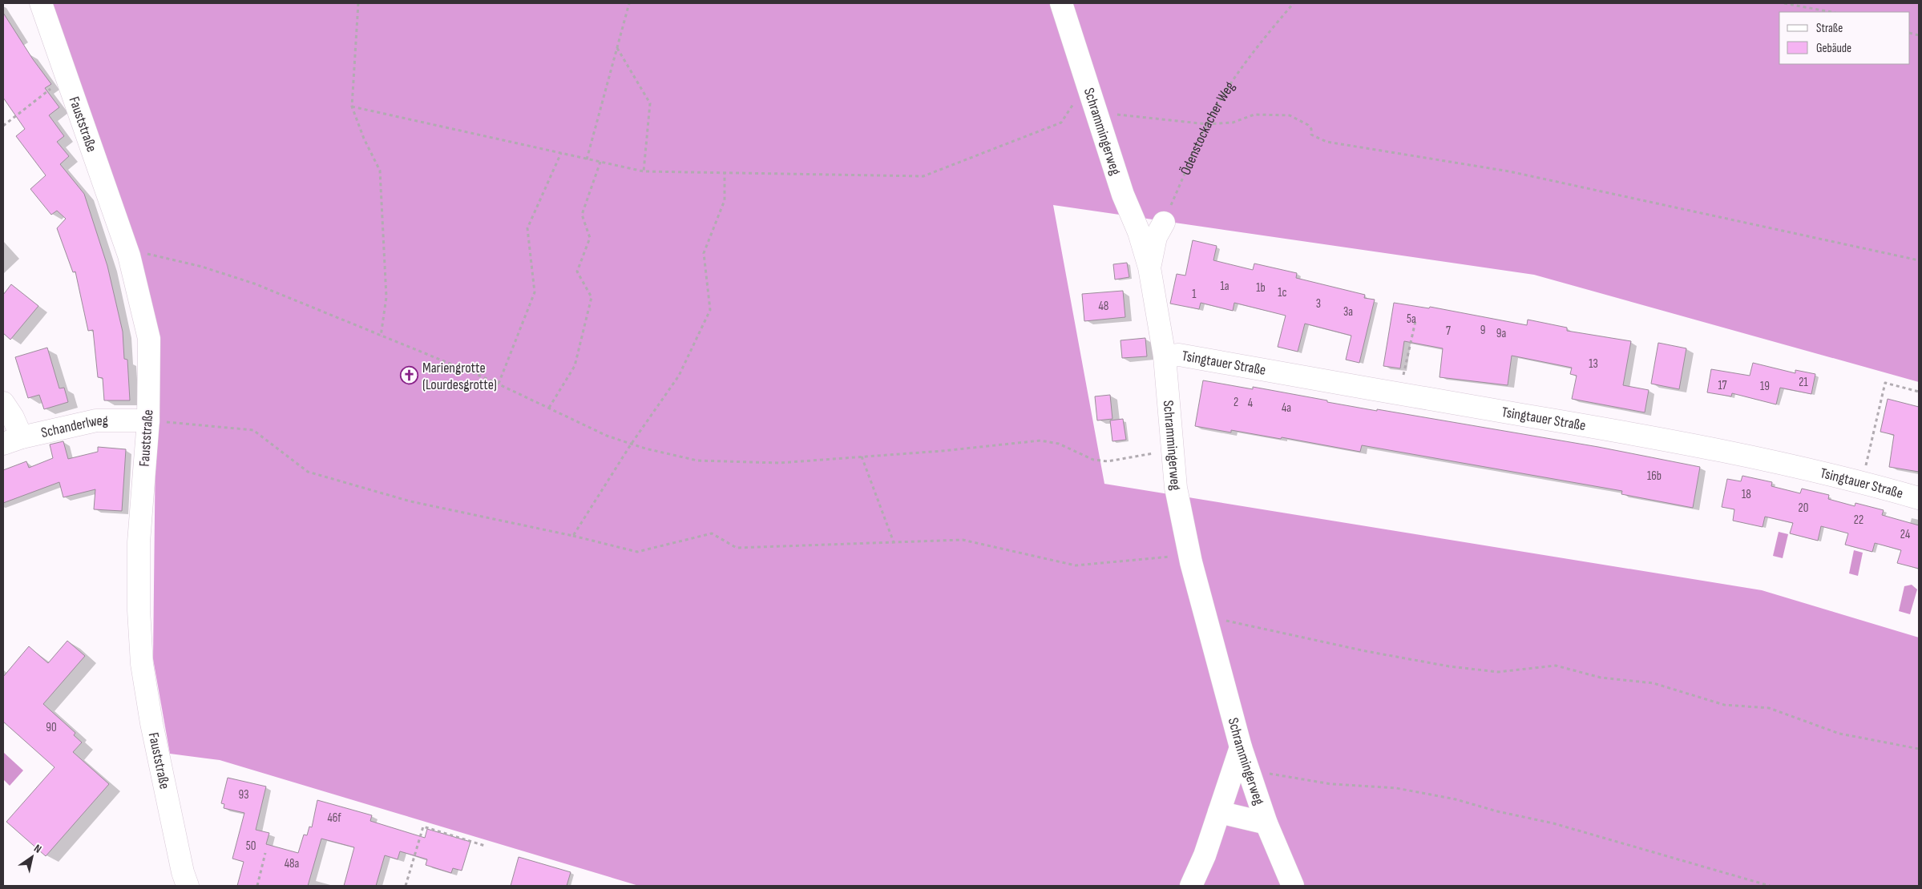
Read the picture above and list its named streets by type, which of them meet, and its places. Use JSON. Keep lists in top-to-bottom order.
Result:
{
  "streets": {
    "street": [
      "Fauststraße",
      "Schrammingerweg",
      "Tsingtauer Straße",
      "Schanderlweg"
    ],
    "path": ["Ödenstockacher Weg"]
  },
  "crossings": [
    ["Fauststraße", "Schanderlweg"],
    ["Ödenstockacher Weg", "Schrammingerweg"],
    ["Schrammingerweg", "Tsingtauer Straße"]
  ],
  "places": {
    "church": ["Mariengrotte (Lourdesgrotte)"]
  },
  "house_numbers": [
    "1a",
    "1b",
    "1c",
    "1",
    "3",
    "48",
    "3a",
    "5a",
    "9",
    "7",
    "9a",
    "13",
    "21",
    "17",
    "19",
    "2",
    "4",
    "4a",
    "16b",
    "18",
    "20",
    "22",
    "24",
    "90",
    "93",
    "46f",
    "50",
    "48a"
  ],
  "legend": ["Straße", "Gebäude"],
  "north": "top right"
}
